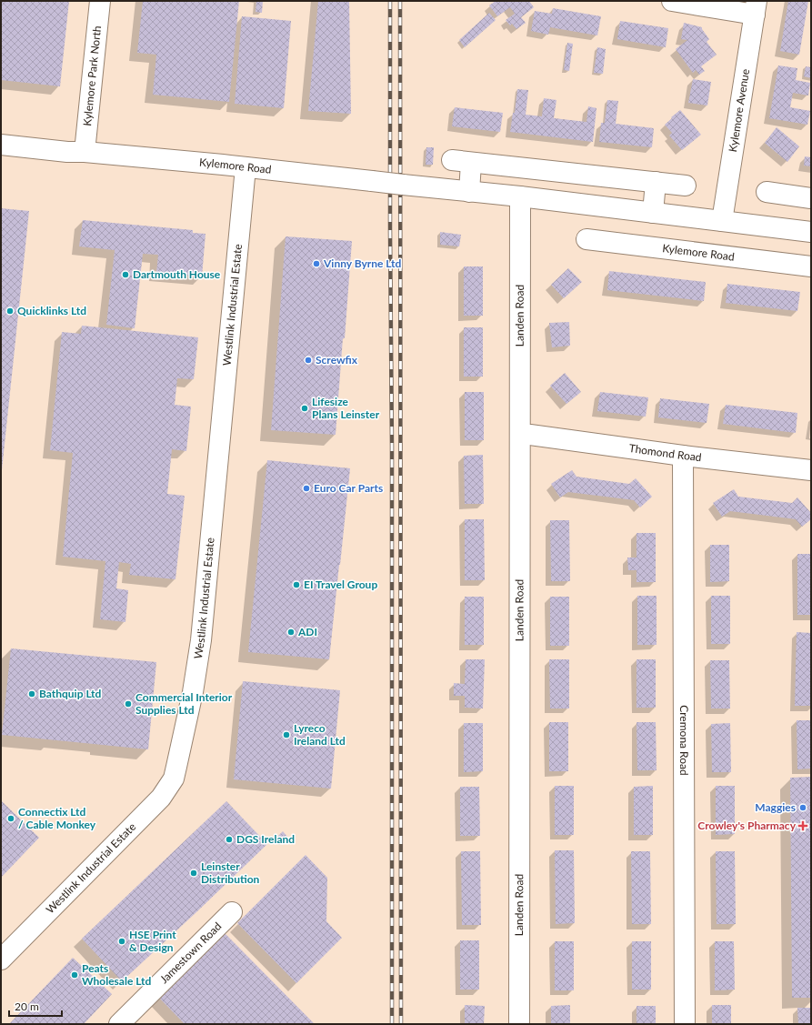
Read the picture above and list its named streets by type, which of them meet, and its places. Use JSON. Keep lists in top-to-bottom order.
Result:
{
  "streets": {
    "street": [
      "Kylemore Park North",
      "Kylemore Avenue",
      "Kylemore Road",
      "Westlink Industrial Estate",
      "Landen Road",
      "Thomond Road",
      "Cremona Road",
      "Jamestown Road"
    ]
  },
  "crossings": [
    ["Kylemore Park North", "Kylemore Road"],
    ["Kylemore Avenue", "Kylemore Road"],
    ["Kylemore Road", "Westlink Industrial Estate"],
    ["Kylemore Road", "Landen Road"],
    ["Landen Road", "Thomond Road"],
    ["Thomond Road", "Cremona Road"]
  ],
  "places": {
    "other": [
      "Vinny Byrne Ltd",
      "Dartmouth House",
      "Quicklinks Ltd",
      "Screwfix",
      "Lifesize Plans Leinster",
      "Euro Car Parts",
      "EI Travel Group",
      "ADI",
      "Bathquip Ltd",
      "Commercial Interior Supplies Ltd",
      "Lyreco Ireland Ltd",
      "Maggies",
      "Connectix Ltd / Cable Monkey",
      "DGS Ireland",
      "Leinster Distribution",
      "HSE Print & Design",
      "Peats Wholesale Ltd"
    ],
    "health": ["Crowley's Pharmacy"]
  },
  "scale_bar": "20 m"
}
